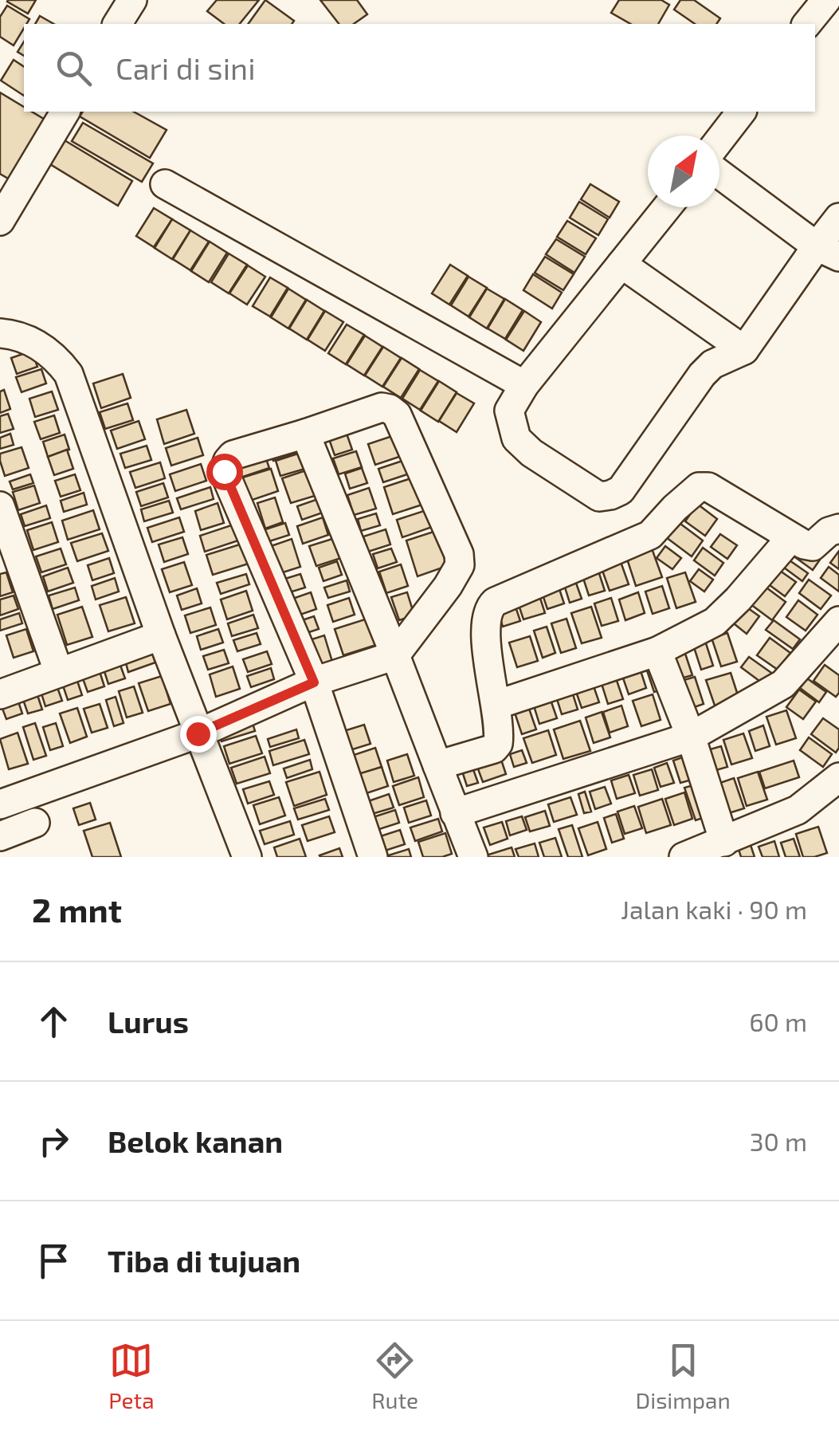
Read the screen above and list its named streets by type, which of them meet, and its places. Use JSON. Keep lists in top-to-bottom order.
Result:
{
  "north": "top right",
  "page": {
    "search": "Cari di sini",
    "heading": ["2 mnt", "Jalan kaki · 90 m"],
    "list": [
      ["Lurus", "60 m"],
      ["Belok kanan", "30 m"],
      "Tiba di tujuan"
    ],
    "nav": ["Peta", "Rute", "Disimpan"]
  }
}
